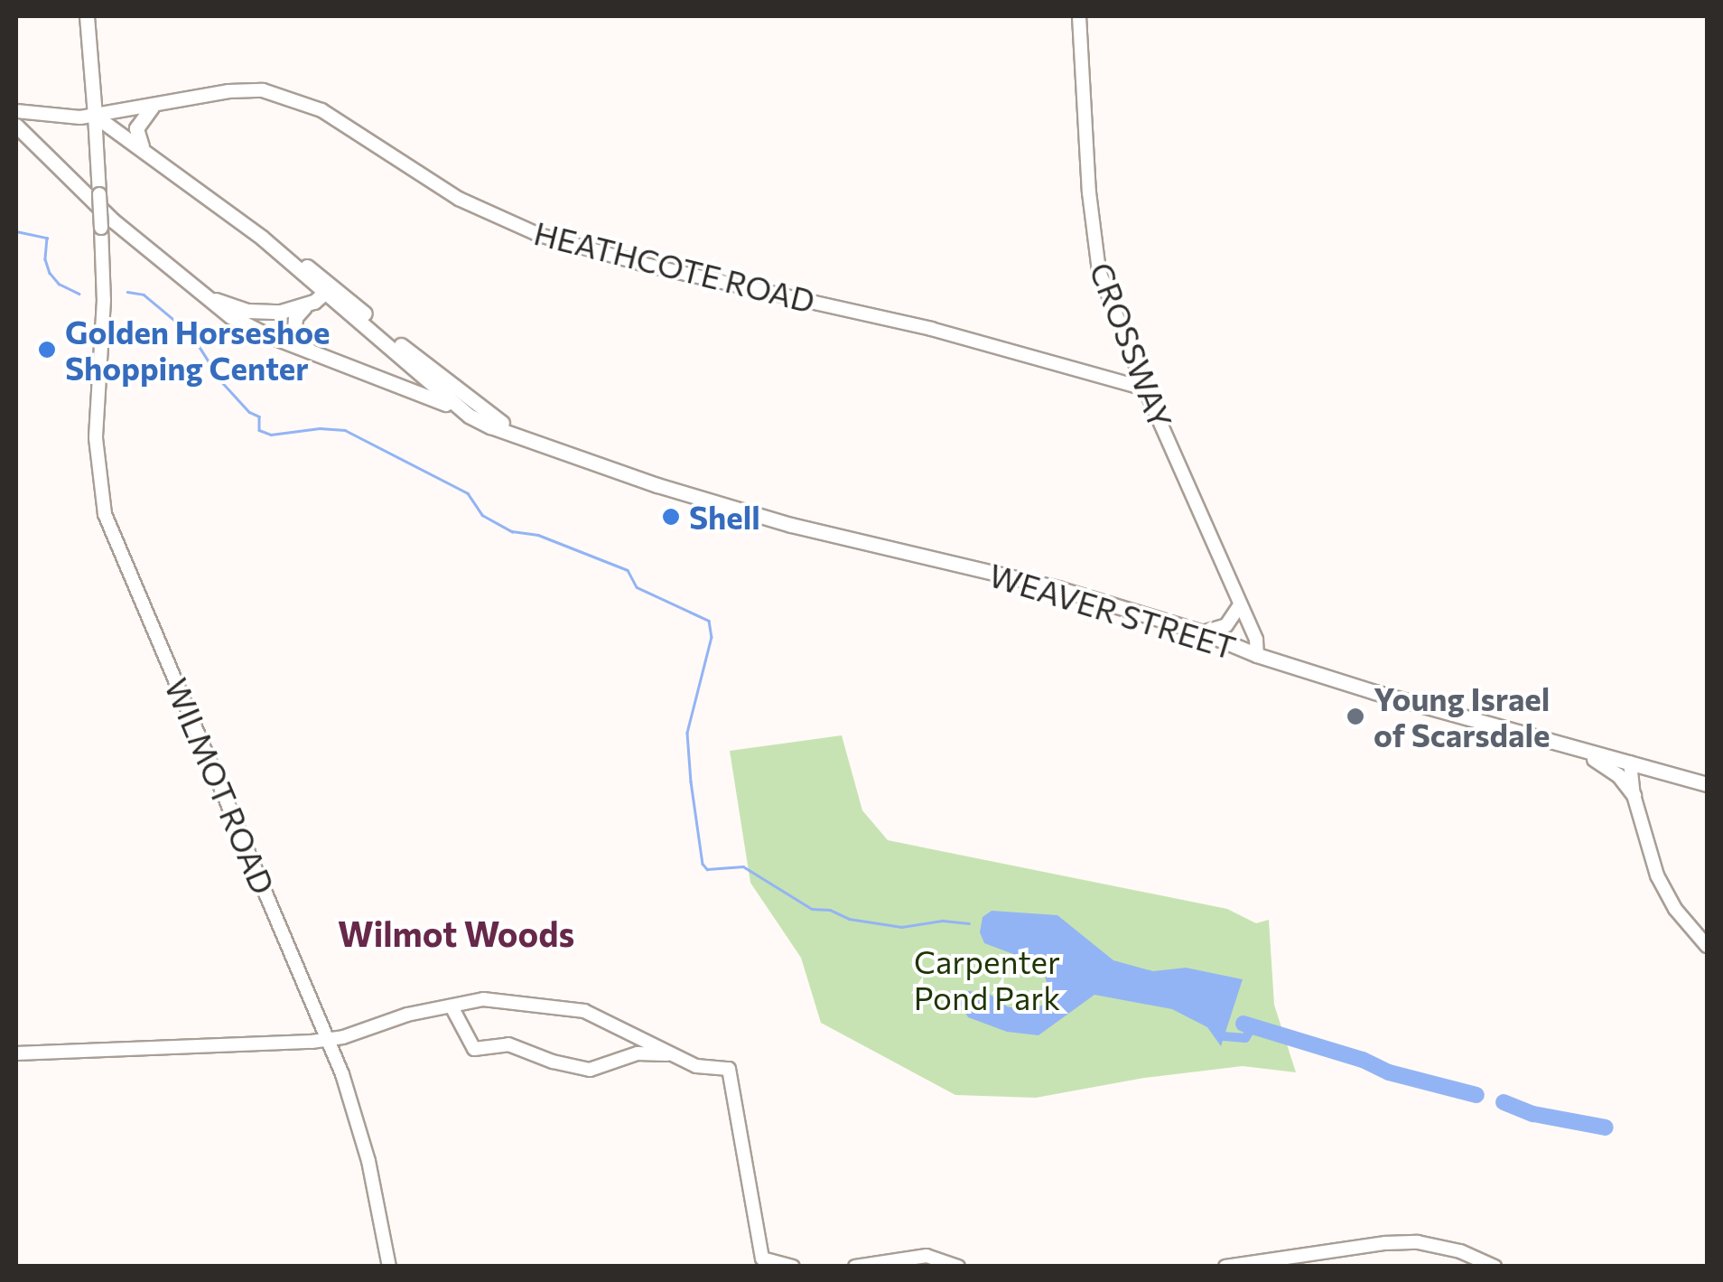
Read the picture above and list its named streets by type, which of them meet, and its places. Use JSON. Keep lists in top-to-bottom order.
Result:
{
  "streets": {
    "main road": ["WEAVER STREET"],
    "street": ["HEATHCOTE ROAD", "CROSSWAY", "WILMOT ROAD"]
  },
  "crossings": [
    ["HEATHCOTE ROAD", "CROSSWAY"],
    ["HEATHCOTE ROAD", "WEAVER STREET"],
    ["HEATHCOTE ROAD", "WILMOT ROAD"],
    ["CROSSWAY", "WEAVER STREET"],
    ["WEAVER STREET", "WILMOT ROAD"]
  ],
  "districts": ["Wilmot Woods"],
  "parks": ["Carpenter Pond Park"],
  "places": ["Golden Horseshoe Shopping Center", "Shell", "Young Israel of Scarsdale"]
}
